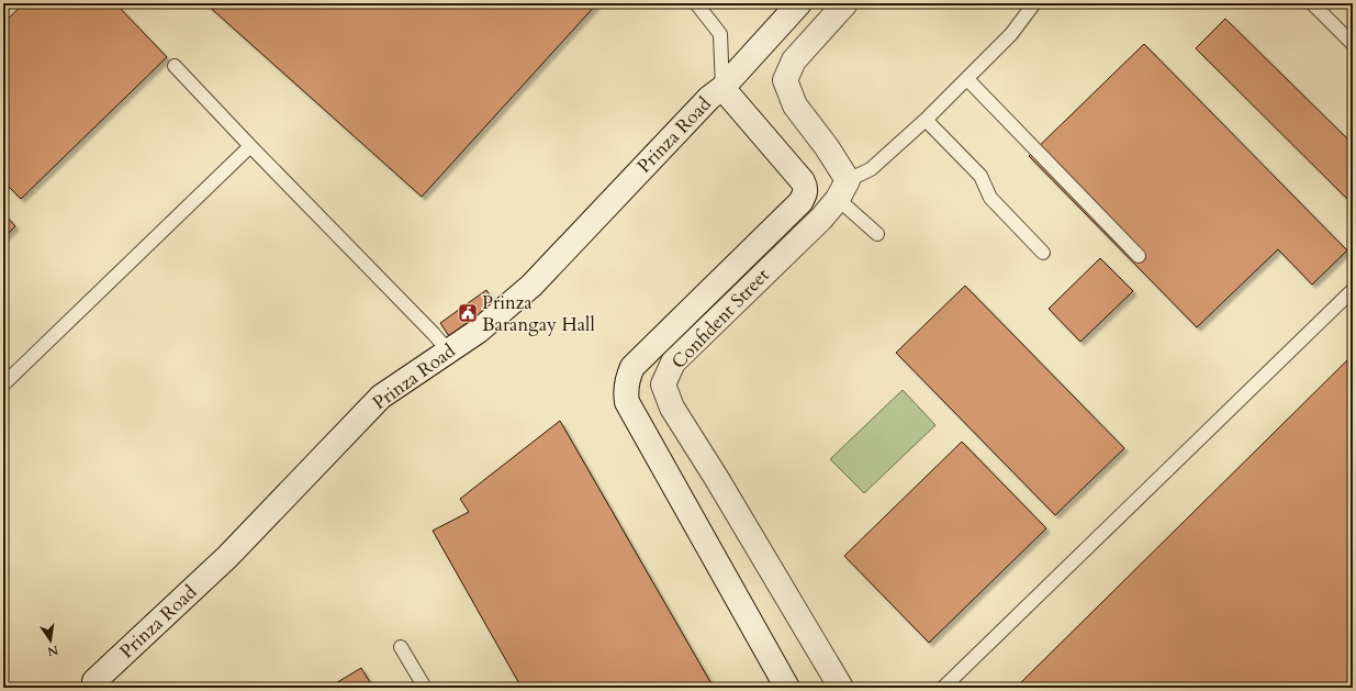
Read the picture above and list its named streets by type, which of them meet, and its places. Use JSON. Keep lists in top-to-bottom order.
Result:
{
  "streets": {
    "street": ["Prinza Road", "Confident Street"]
  },
  "places": {
    "public building": ["Prinza Barangay Hall"]
  },
  "north": "bottom"
}
